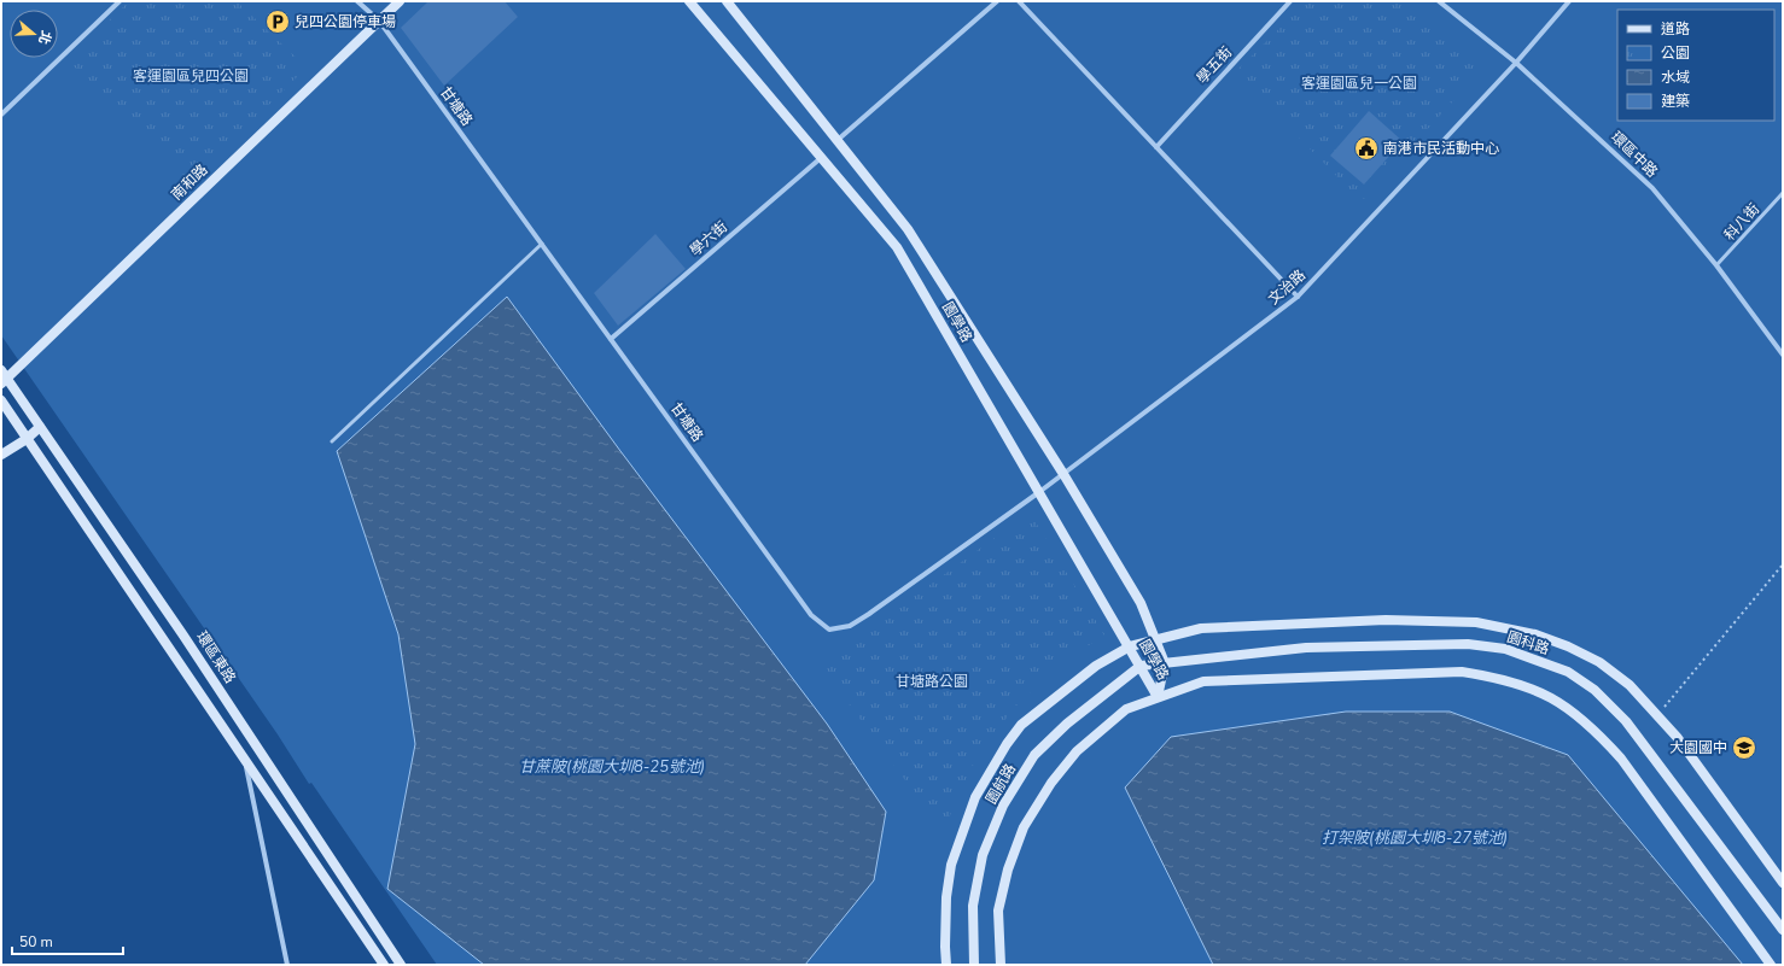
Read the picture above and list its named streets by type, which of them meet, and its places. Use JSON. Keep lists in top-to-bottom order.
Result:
{
  "streets": {
    "street": [
      "學五街",
      "甘塘路",
      "環區中路",
      "南和路",
      "學六街",
      "文治路",
      "園學路",
      "園科路",
      "環區東路",
      "園航路"
    ],
    "lane": ["科八街"]
  },
  "crossings": [
    ["甘塘路", "南和路"],
    ["甘塘路", "學六街"],
    ["甘塘路", "文治路"],
    ["甘塘路", "園學路"],
    ["環區中路", "科八街"],
    ["環區中路", "文治路"],
    ["南和路", "環區東路"],
    ["學六街", "園學路"],
    ["文治路", "園學路"],
    ["園學路", "園科路"],
    ["園學路", "園航路"],
    ["園科路", "園航路"]
  ],
  "water": ["甘蔗陂(桃園大圳8-25號池)", "打架陂(桃園大圳8-27號池)"],
  "parks": ["客運園區兒四公園", "客運園區兒一公園", "甘塘路公園"],
  "places": {
    "parking": ["兒四公園停車場"],
    "public building": ["南港市民活動中心"],
    "school or university": ["大園國中"]
  },
  "legend": [
    "道路",
    "公園",
    "水域",
    "建築"
  ],
  "scale_bar": "50 m",
  "north": "right"
}
